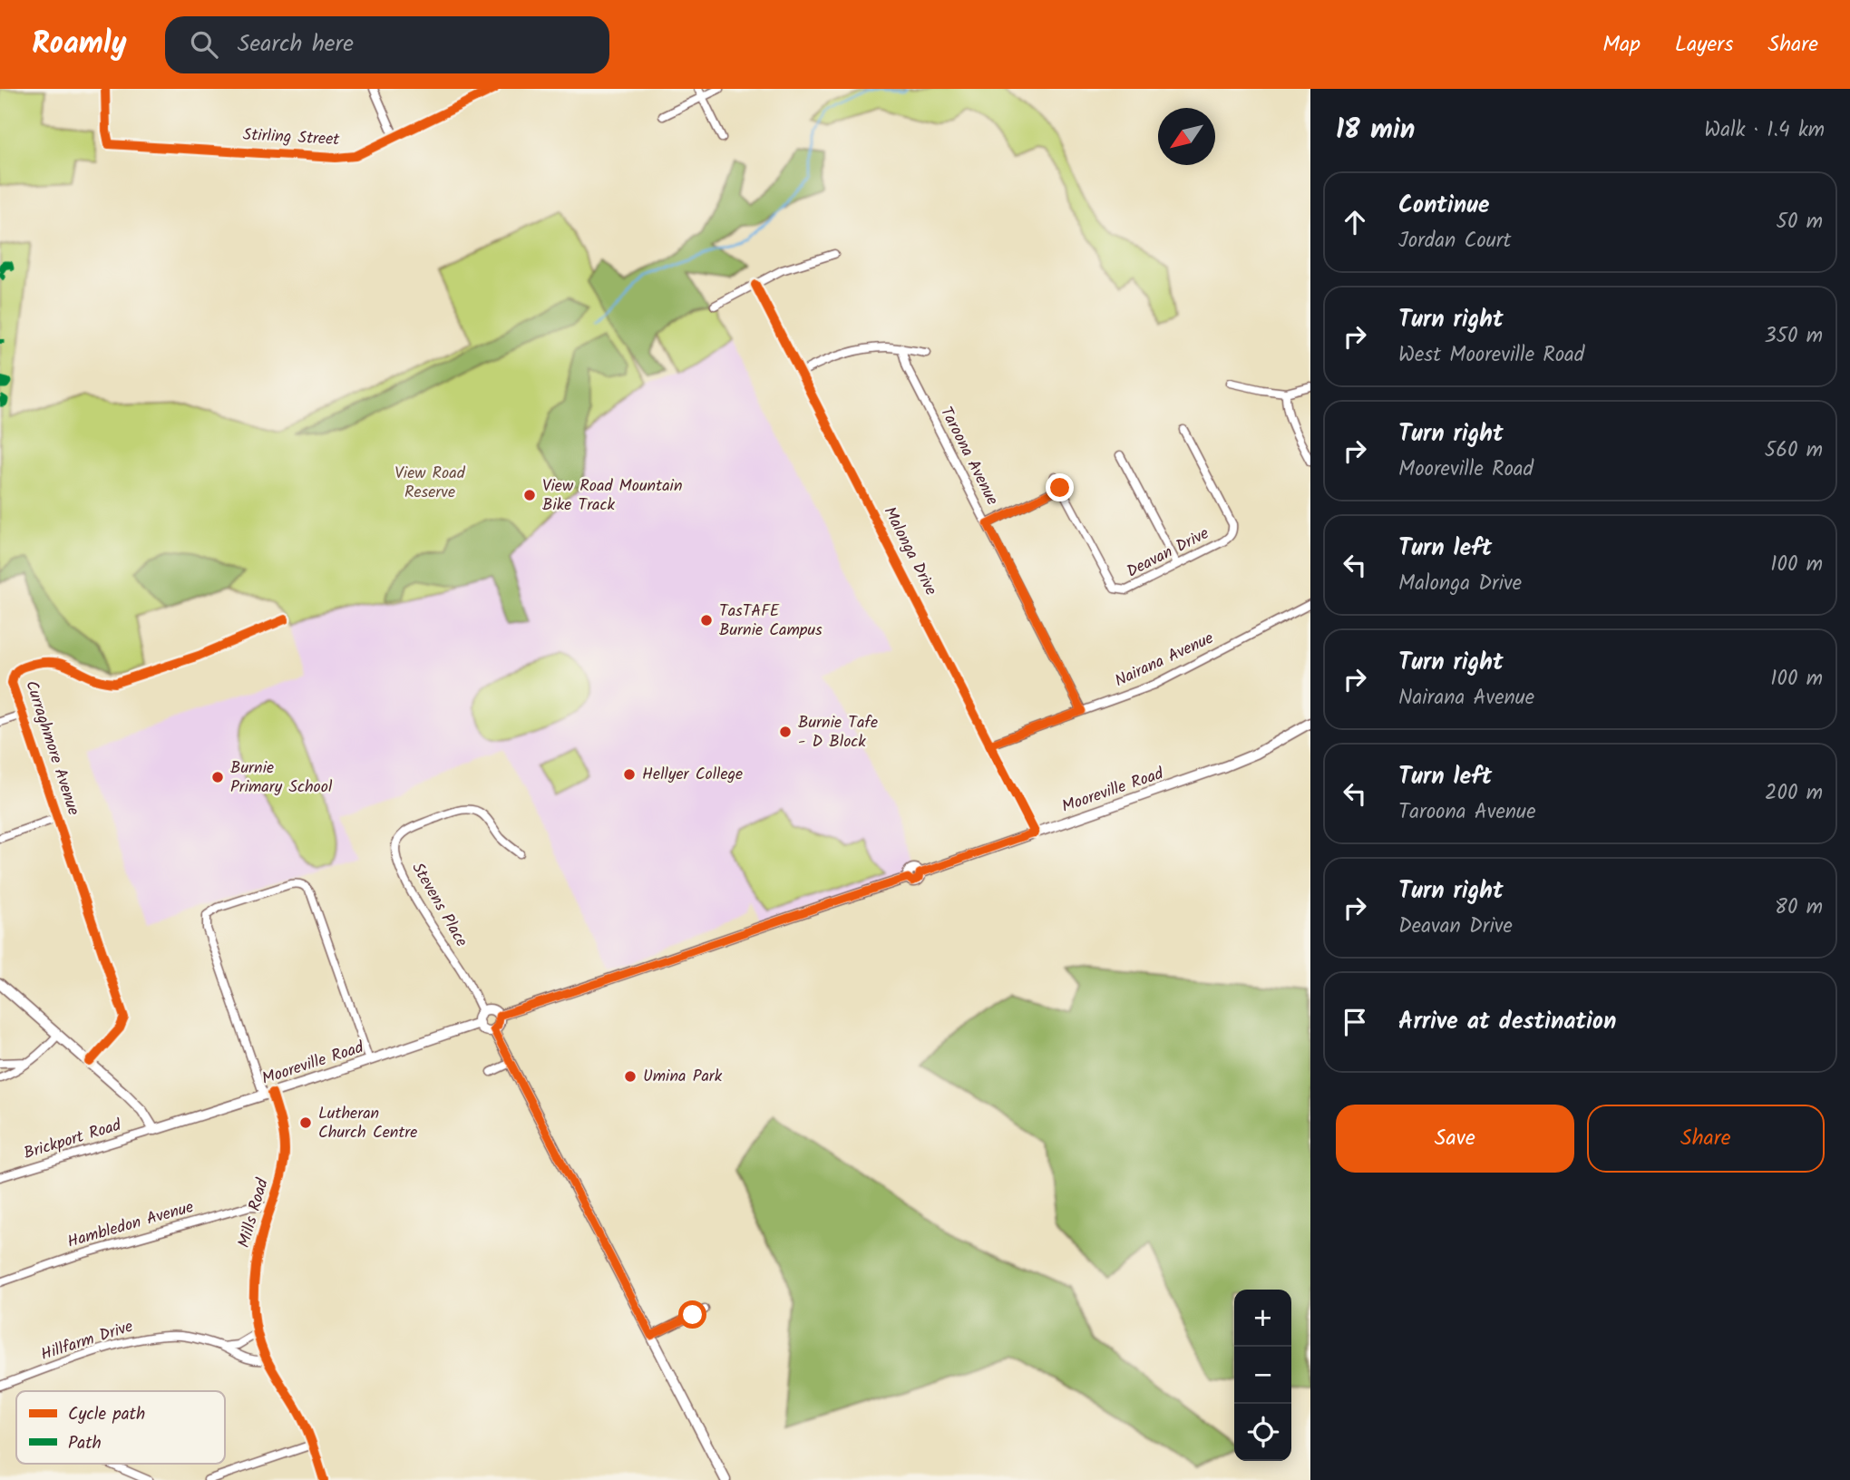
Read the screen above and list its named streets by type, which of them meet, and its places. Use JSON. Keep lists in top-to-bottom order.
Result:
{
  "streets": {
    "main road": ["Mooreville Road"],
    "street": [
      "Stirling Street",
      "Taroona Avenue",
      "Malonga Drive",
      "Deavan Drive",
      "Nairana Avenue",
      "Curraghmore Avenue",
      "Stevens Place",
      "Brickport Road",
      "Mills Road",
      "Hambledon Avenue",
      "Hillfarm Drive"
    ]
  },
  "crossings": [
    ["Taroona Avenue", "Nairana Avenue"],
    ["Malonga Drive", "Nairana Avenue"],
    ["Malonga Drive", "Mooreville Road"],
    ["Mooreville Road", "Stevens Place"],
    ["Mooreville Road", "Brickport Road"],
    ["Mooreville Road", "Mills Road"],
    ["Mills Road", "Hambledon Avenue"],
    ["Mills Road", "Hillfarm Drive"]
  ],
  "parks": ["View Road Reserve"],
  "places": [
    "View Road Mountain Bike Track",
    "TasTAFE Burnie Campus",
    "Burnie Tafe - D Block",
    "Hellyer College",
    "Burnie Primary School",
    "Umina Park",
    "Lutheran Church Centre"
  ],
  "legend": ["Cycle path", "Path"],
  "north": "bottom left",
  "page": {
    "header": "Roamly",
    "search": "Search here",
    "nav": ["Map", "Layers", "Share"],
    "heading": ["18 min", "Walk · 1.4 km"],
    "list": [
      ["Continue", "Jordan Court", "50 m"],
      ["Turn right", "West Mooreville Road", "350 m"],
      ["Turn right", "Mooreville Road", "560 m"],
      ["Turn left", "Malonga Drive", "100 m"],
      ["Turn right", "Nairana Avenue", "100 m"],
      ["Turn left", "Taroona Avenue", "200 m"],
      ["Turn right", "Deavan Drive", "80 m"],
      "Arrive at destination"
    ],
    "buttons": ["Save", "Share"],
    "map_buttons": ["+", "−"]
  }
}
